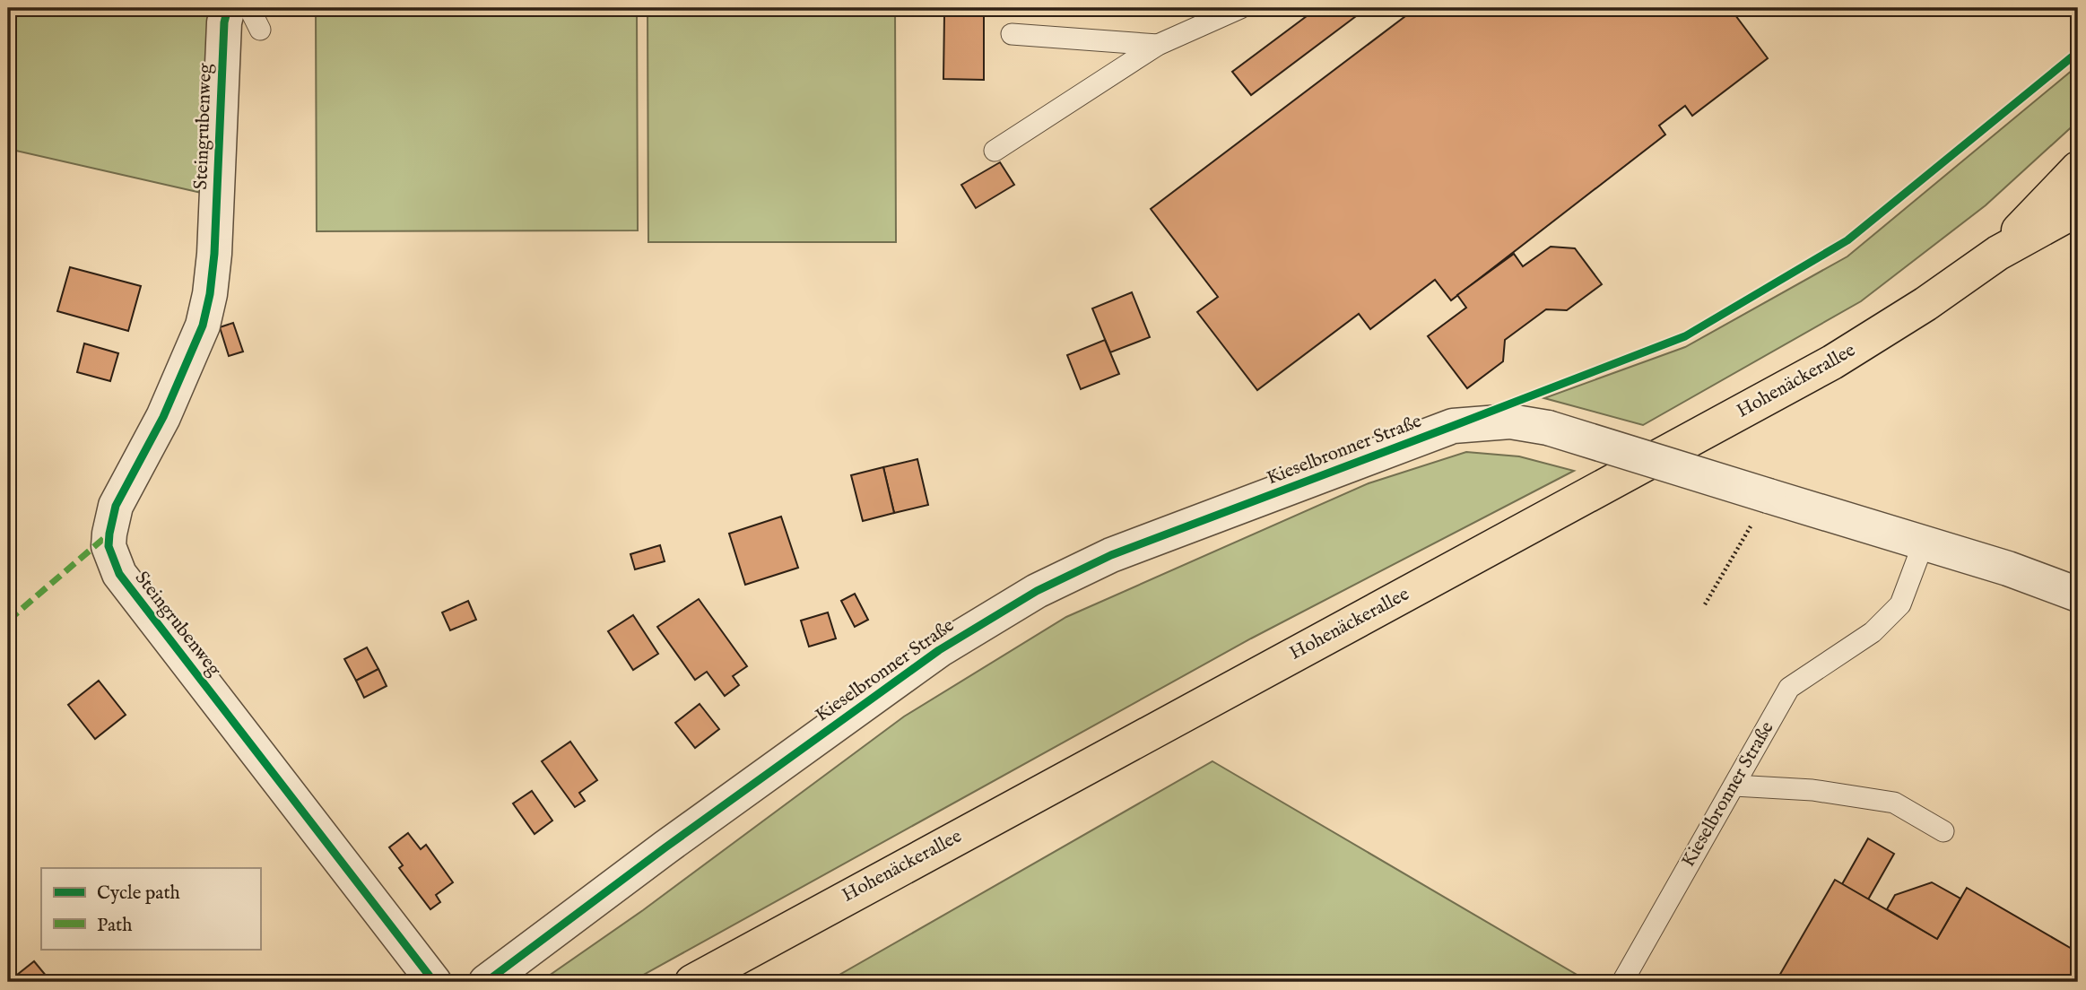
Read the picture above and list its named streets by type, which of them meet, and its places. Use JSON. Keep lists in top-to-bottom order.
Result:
{
  "streets": {
    "main road": ["Hohenäckerallee"],
    "street": ["Steingrubenweg", "Kieselbronner Straße"]
  },
  "legend": ["Cycle path", "Path"]
}
